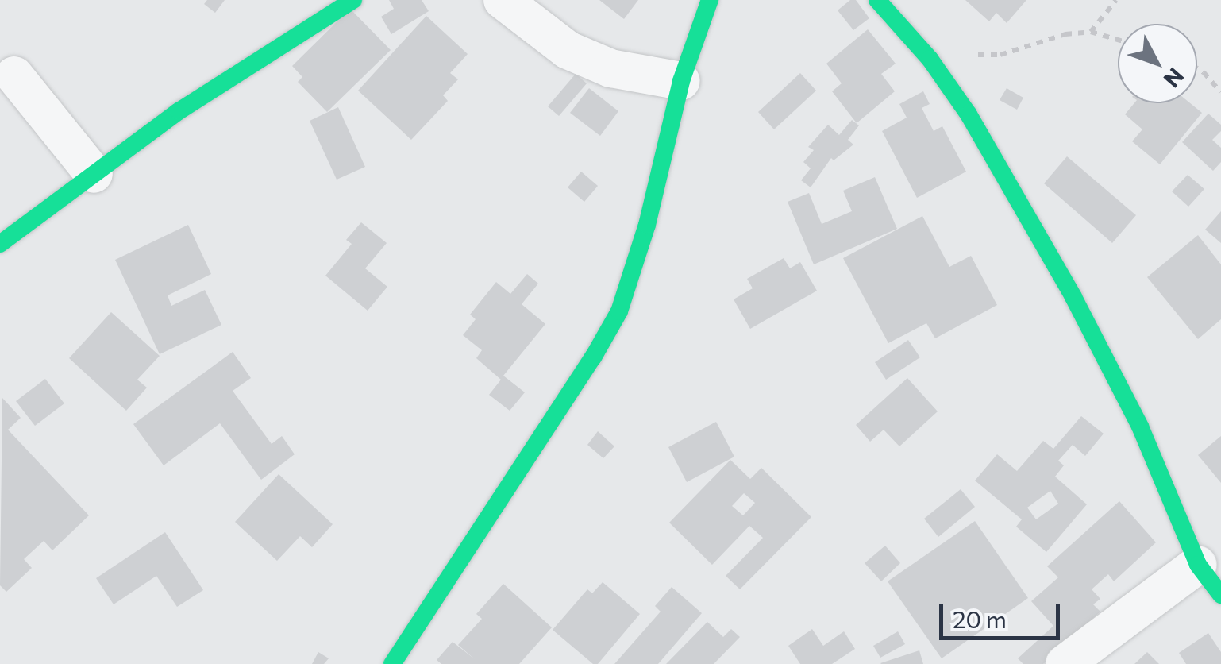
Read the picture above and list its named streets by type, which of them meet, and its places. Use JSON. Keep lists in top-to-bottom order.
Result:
{
  "scale_bar": "20 m",
  "north": "bottom right"
}
